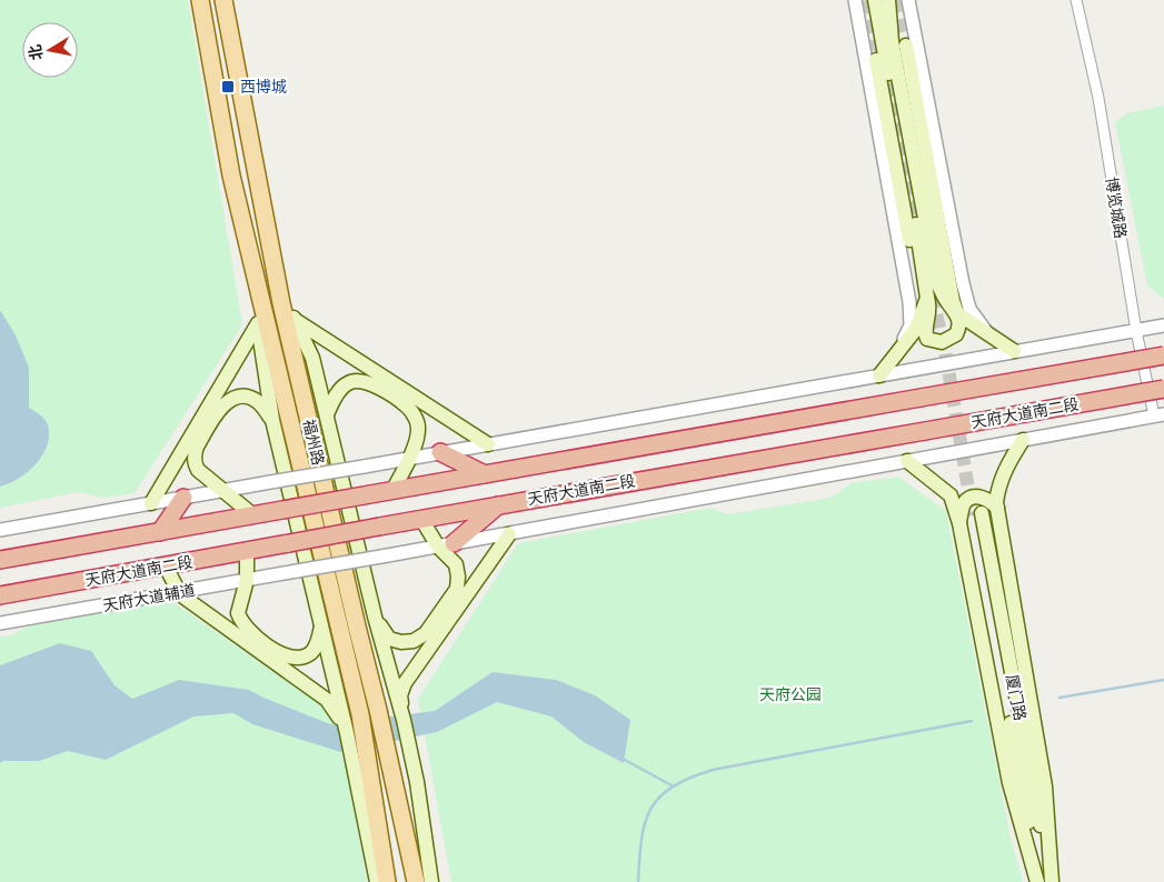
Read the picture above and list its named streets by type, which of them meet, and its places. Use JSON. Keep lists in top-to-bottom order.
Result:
{
  "streets": {
    "highway": ["天府大道南二段"],
    "main road": ["福州路", "厦门路"],
    "street": ["博览城路", "天府大道辅道"]
  },
  "crossings": [
    ["博览城路", "天府大道辅道"]
  ],
  "parks": ["天府公园"],
  "places": {
    "transit": ["西博城"]
  },
  "north": "left"
}
